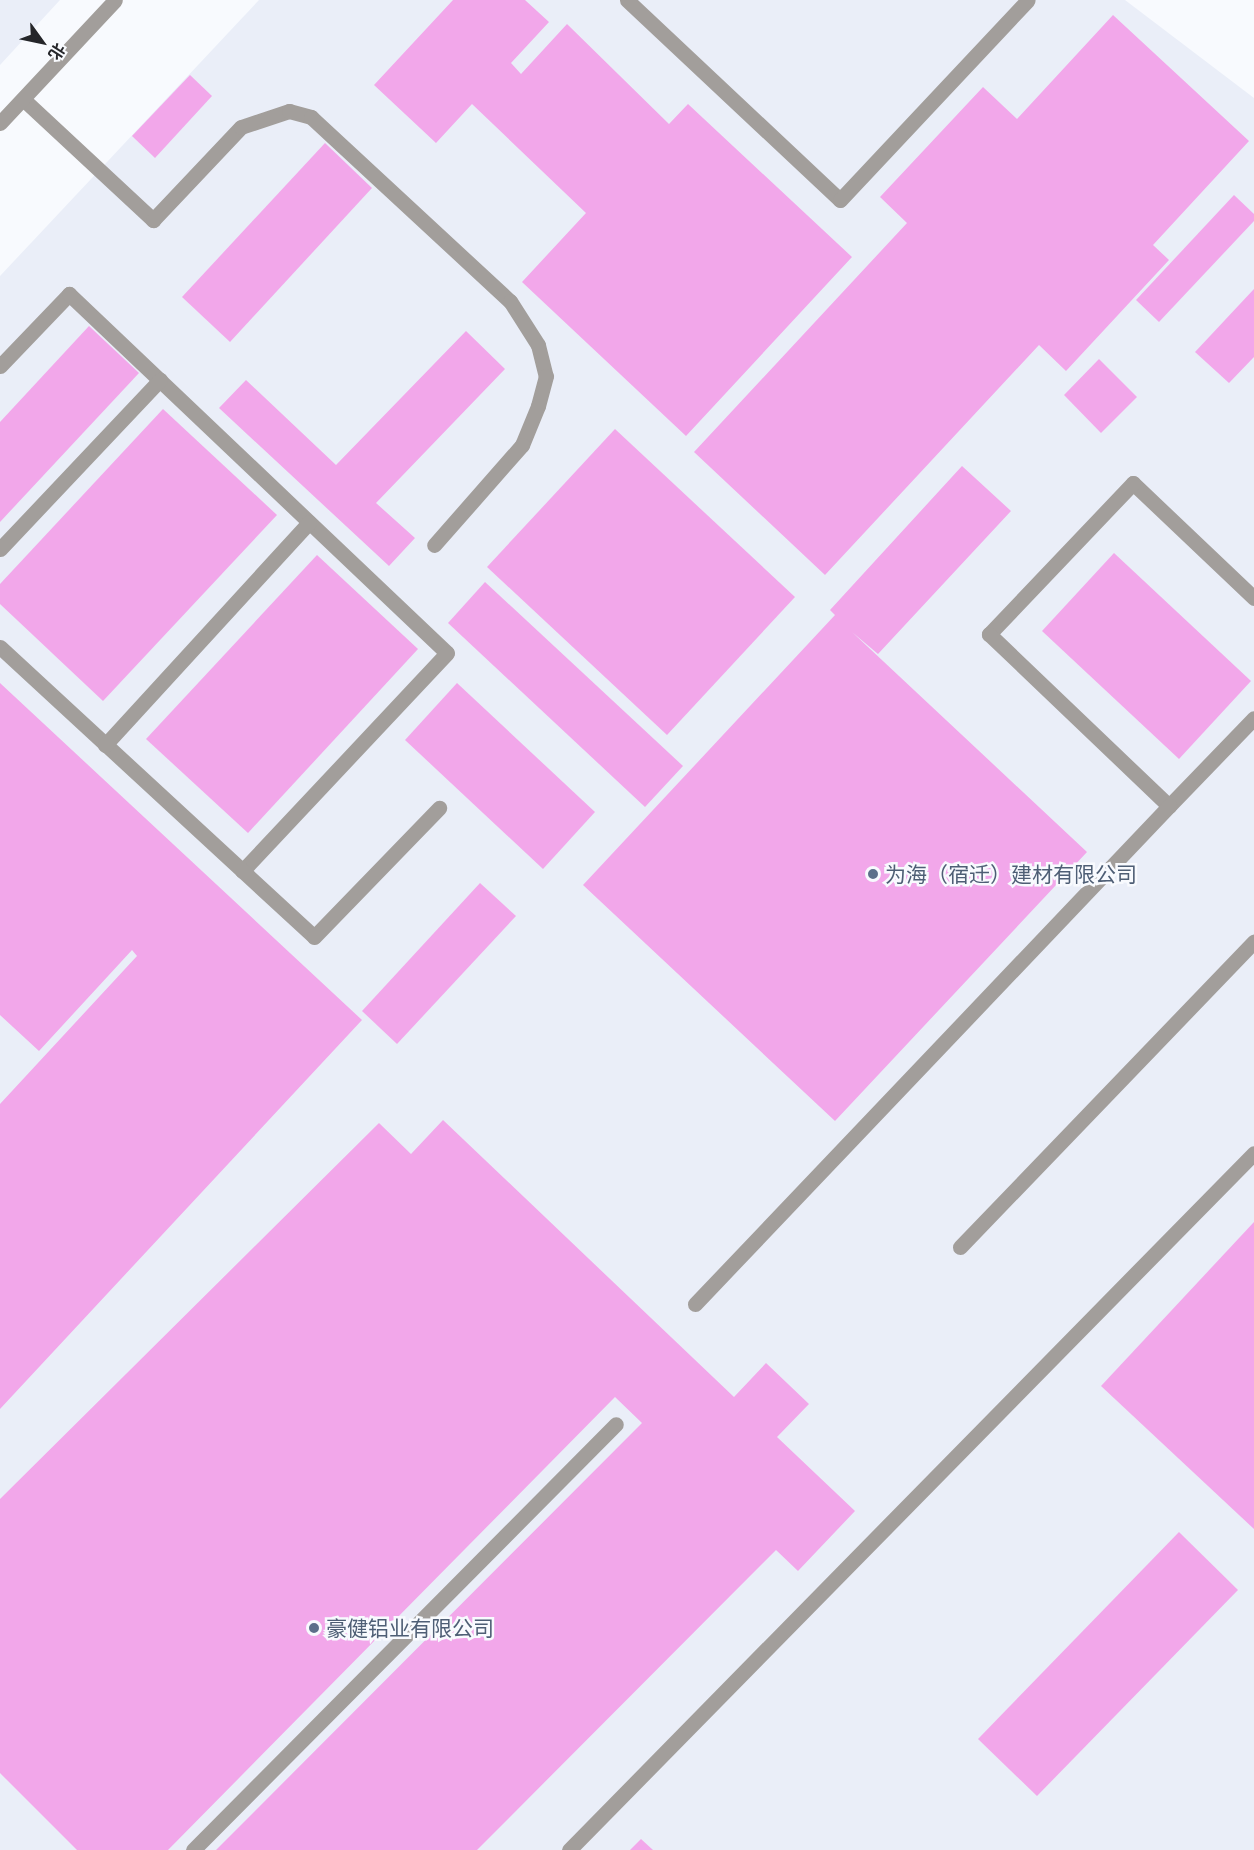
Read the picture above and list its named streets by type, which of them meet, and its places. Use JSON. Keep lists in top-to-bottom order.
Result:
{
  "places": ["为海（宿迁）建材有限公司", "豪健铝业有限公司"],
  "north": "bottom right"
}
